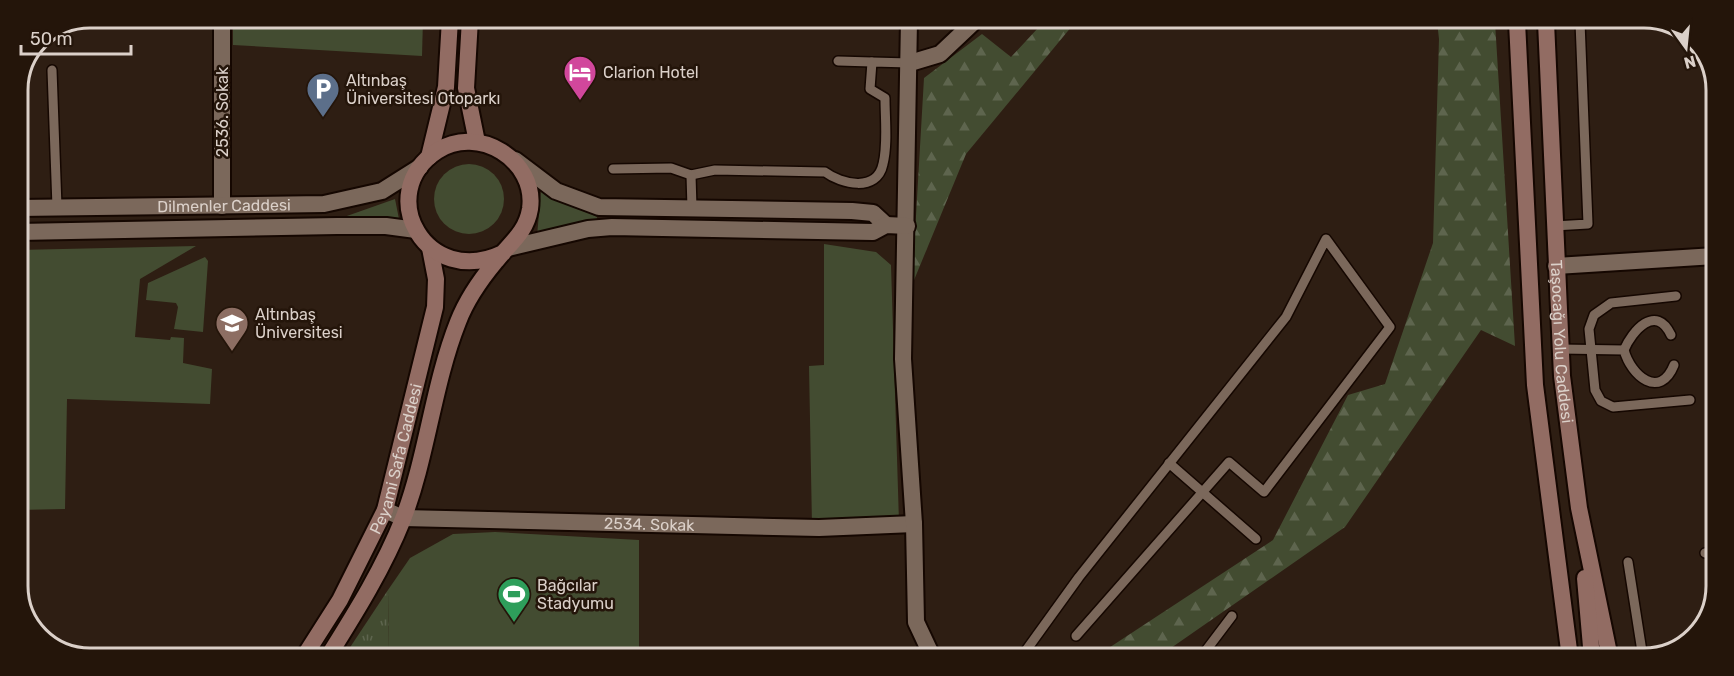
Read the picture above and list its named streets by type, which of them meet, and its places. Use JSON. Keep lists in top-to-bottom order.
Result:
{
  "streets": {
    "main road": ["Taşocağı Yolu Caddesi", "Peyami Safa Caddesi"],
    "street": ["2536. Sokak", "Dilmenler Caddesi", "2534. Sokak"]
  },
  "crossings": [
    ["2536. Sokak", "Dilmenler Caddesi"],
    ["Dilmenler Caddesi", "Peyami Safa Caddesi"],
    ["Peyami Safa Caddesi", "2534. Sokak"]
  ],
  "places": {
    "hotel": ["Clarion Hotel"],
    "parking": ["Altınbaş Üniversitesi Otoparkı"],
    "school or university": ["Altınbaş Üniversitesi"],
    "sports": ["Bağcılar Stadyumu"]
  },
  "scale_bar": "50 m",
  "north": "bottom"
}
